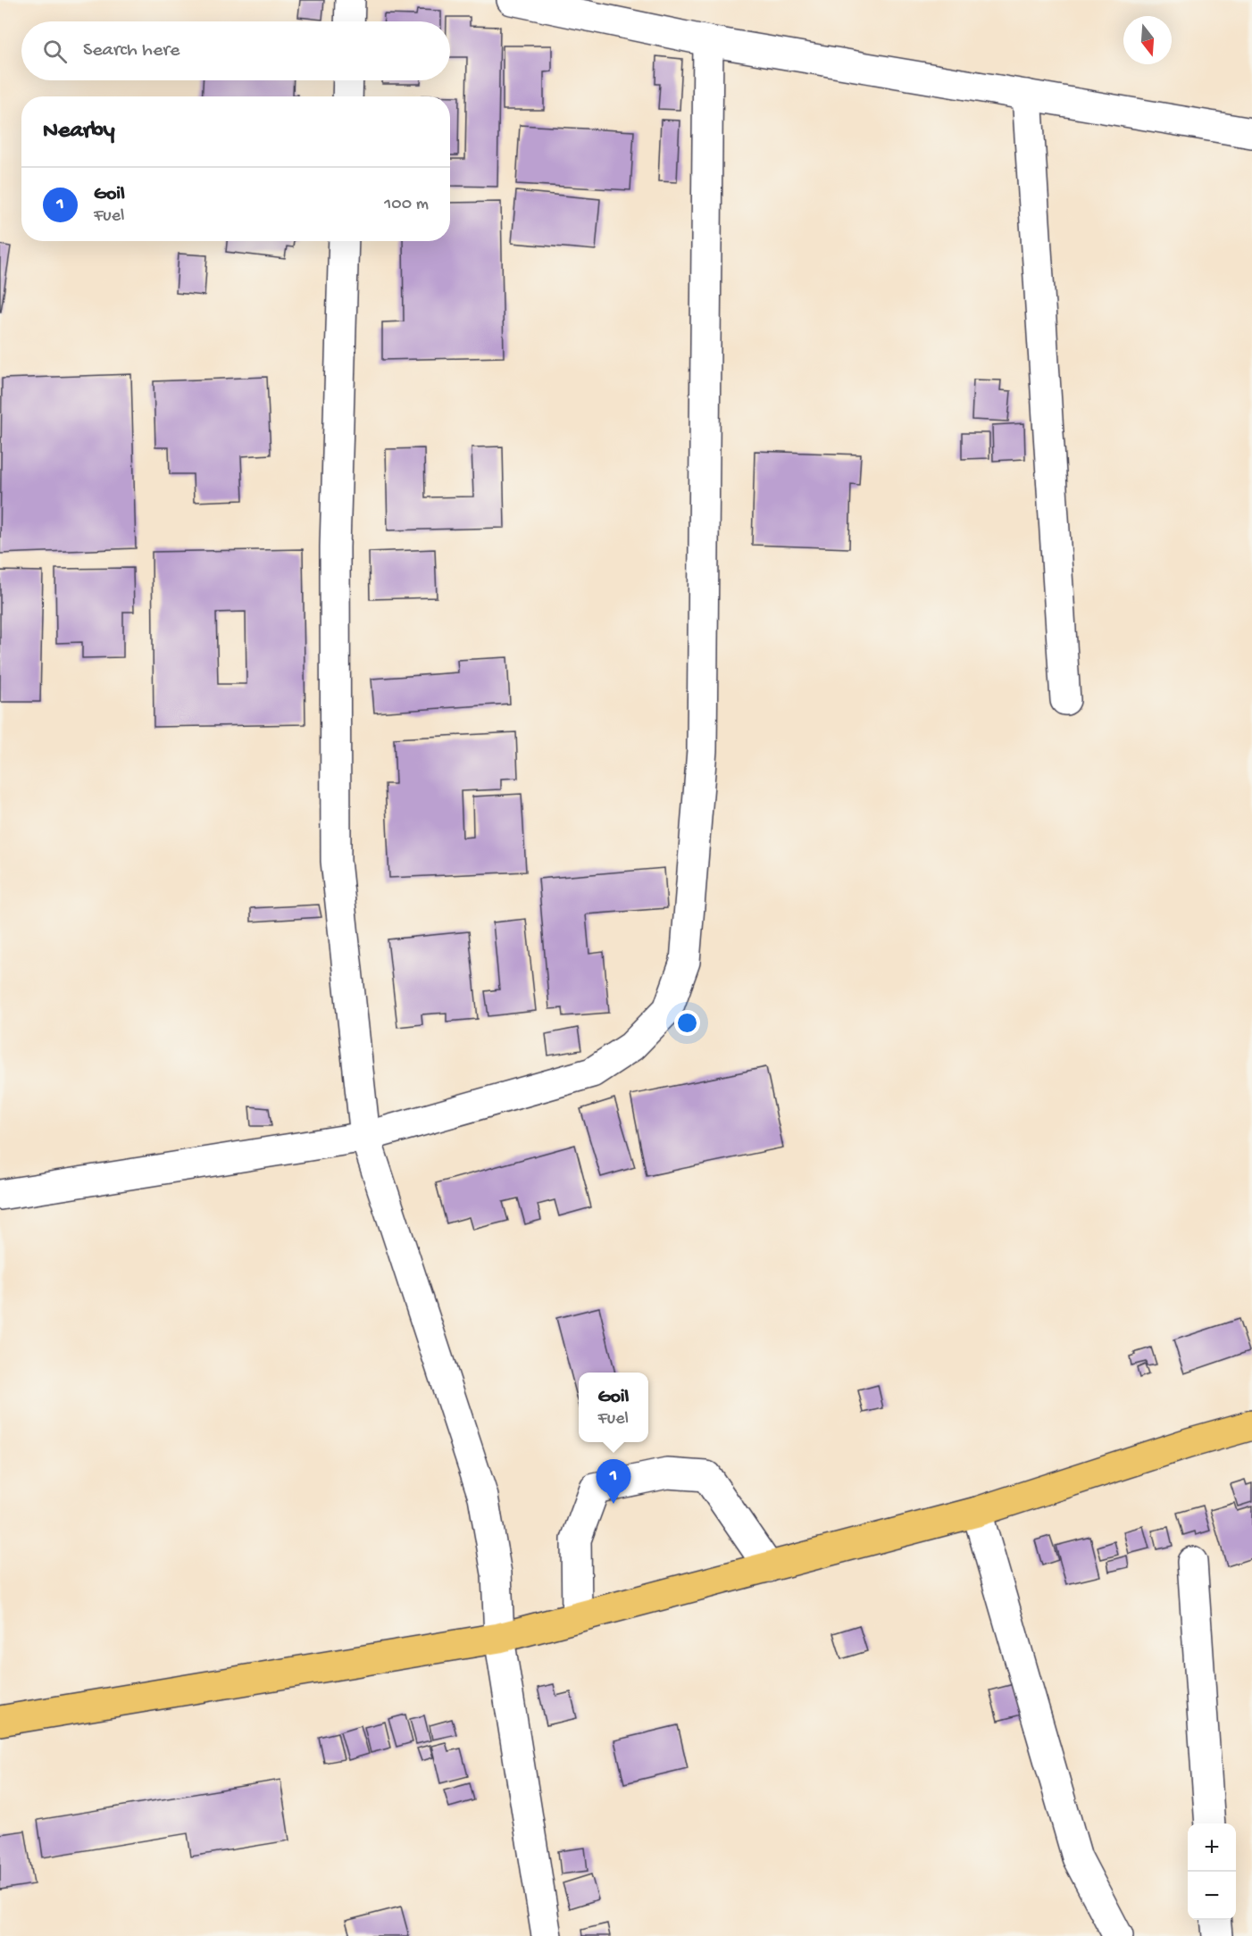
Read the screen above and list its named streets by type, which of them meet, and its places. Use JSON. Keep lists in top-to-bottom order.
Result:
{
  "north": "bottom",
  "page": {
    "search": "Search here",
    "heading": "Nearby",
    "list": [
      {
        "mark": "1",
        "name": "Goil",
        "note": "Fuel",
        "value": "100 m"
      }
    ],
    "popup": ["Goil", "Fuel"],
    "pins": "1",
    "map_buttons": ["+", "−"]
  }
}
